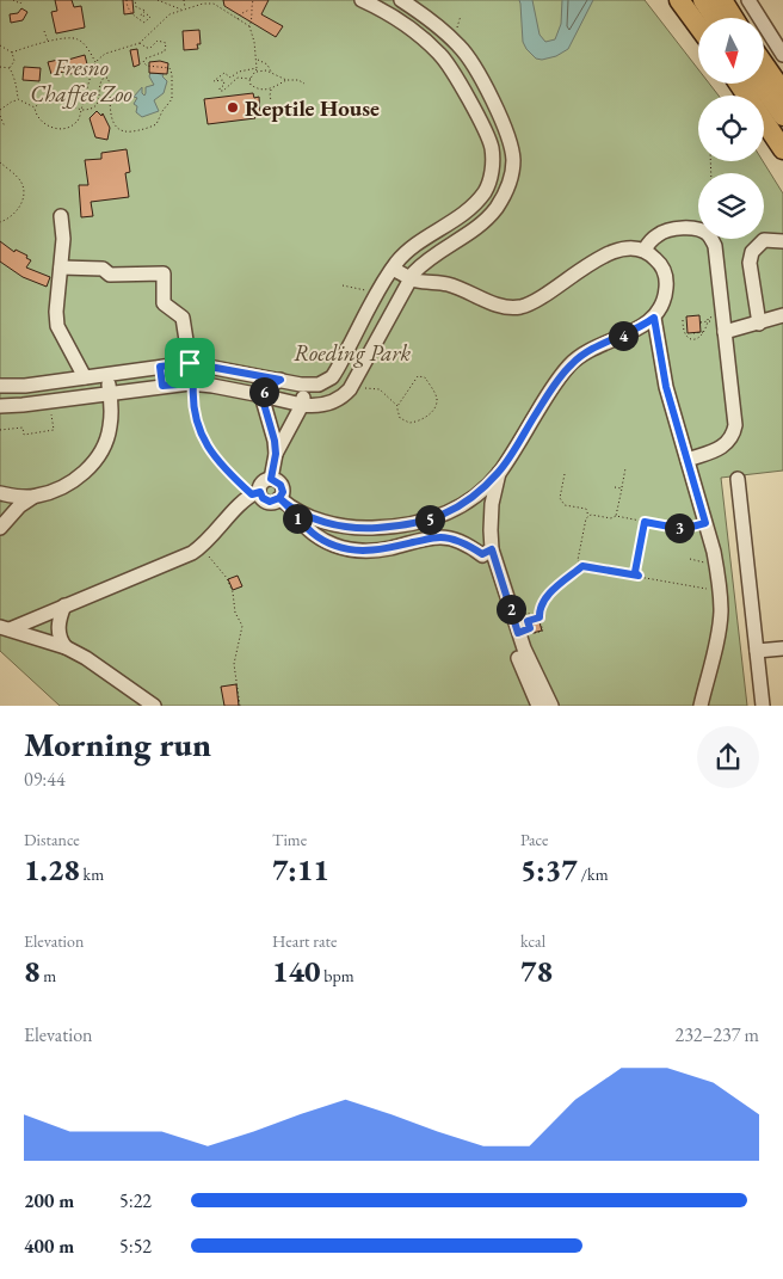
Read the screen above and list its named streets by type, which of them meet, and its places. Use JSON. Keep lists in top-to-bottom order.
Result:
{
  "parks": ["Fresno Chaffee Zoo", "Roeding Park"],
  "places": ["Reptile House"],
  "north": "bottom",
  "page": {
    "pins": [
      "4",
      "6",
      "1",
      "5",
      "3",
      "2"
    ],
    "heading": ["Morning run", "09:44"],
    "stats": [
      ["Distance", "1.28 km"],
      ["Time", "7:11"],
      ["Pace", "5:37 /km"],
      ["Elevation", "8 m"],
      ["Heart rate", "140 bpm"],
      ["kcal", "78"]
    ],
    "chart": ["Elevation", "232–237 m"],
    "list": [
      {
        "name": "200 m",
        "note": "5:22"
      },
      {
        "name": "400 m",
        "note": "5:52"
      }
    ]
  }
}
